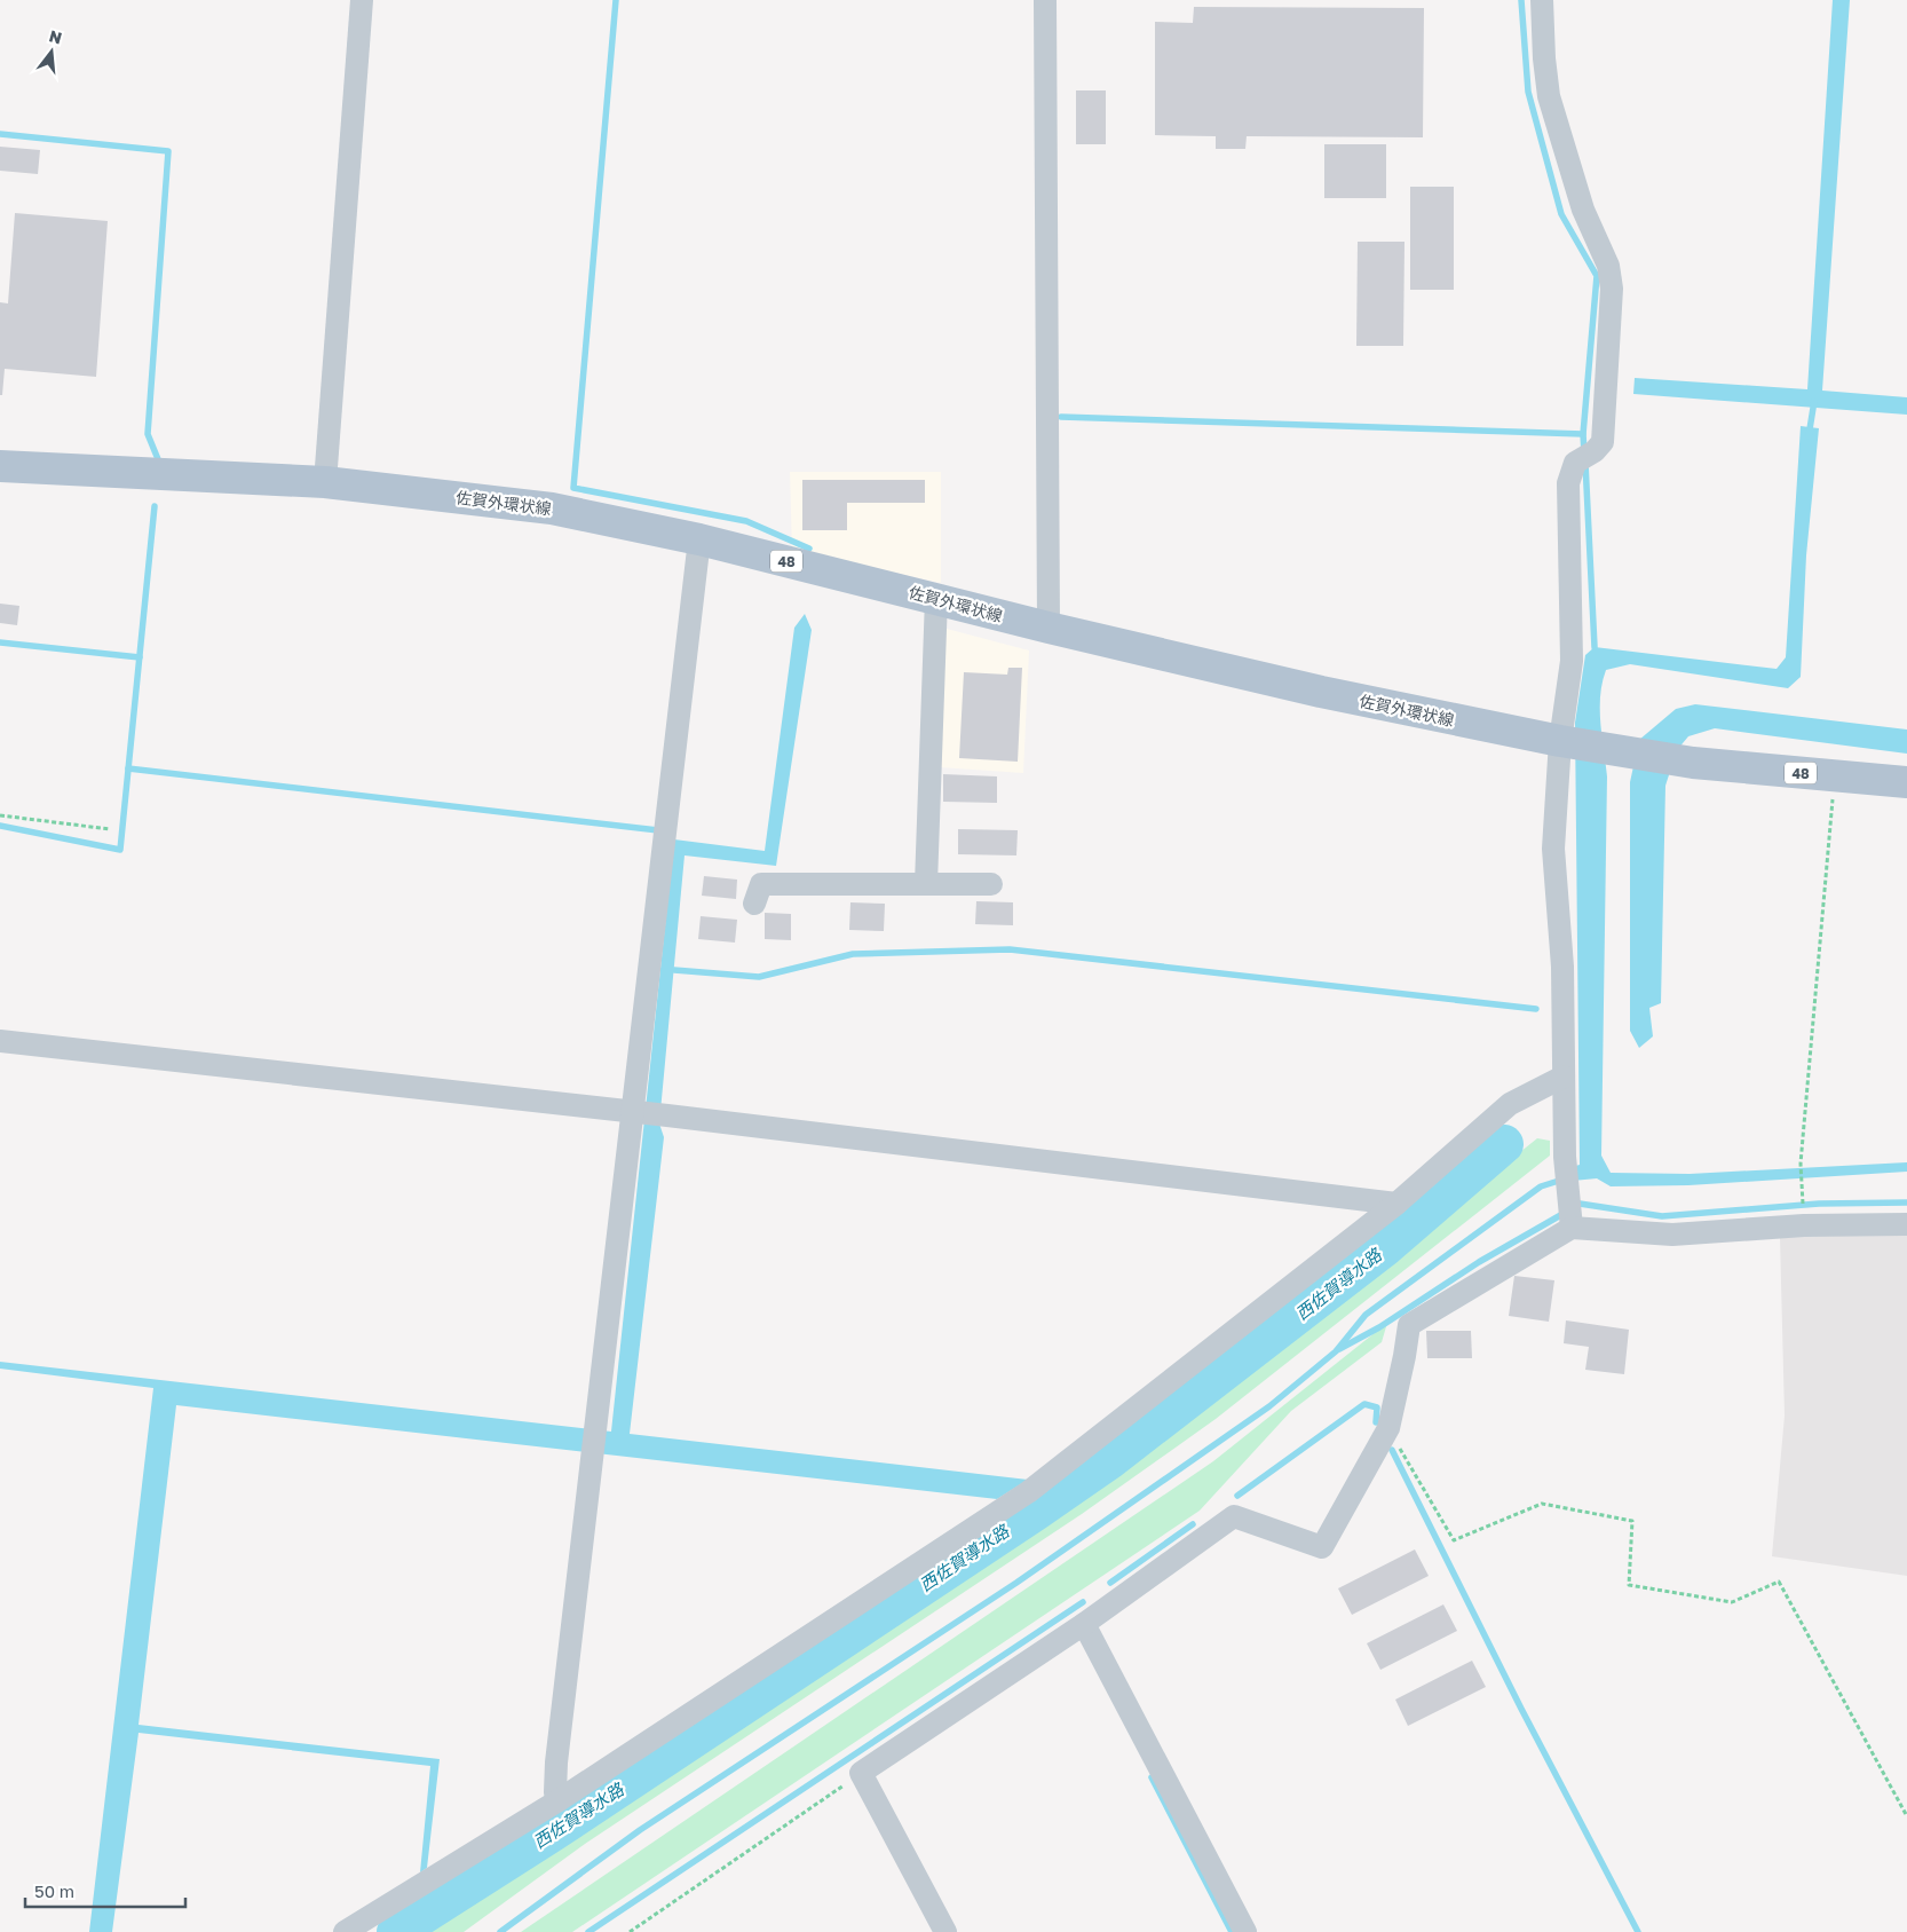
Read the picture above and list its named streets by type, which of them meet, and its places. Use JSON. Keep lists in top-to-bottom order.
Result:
{
  "streets": {
    "main road": ["佐賀外環状線", "48"]
  },
  "water": ["西佐賀導水路"],
  "scale_bar": "50 m",
  "north": "top"
}
